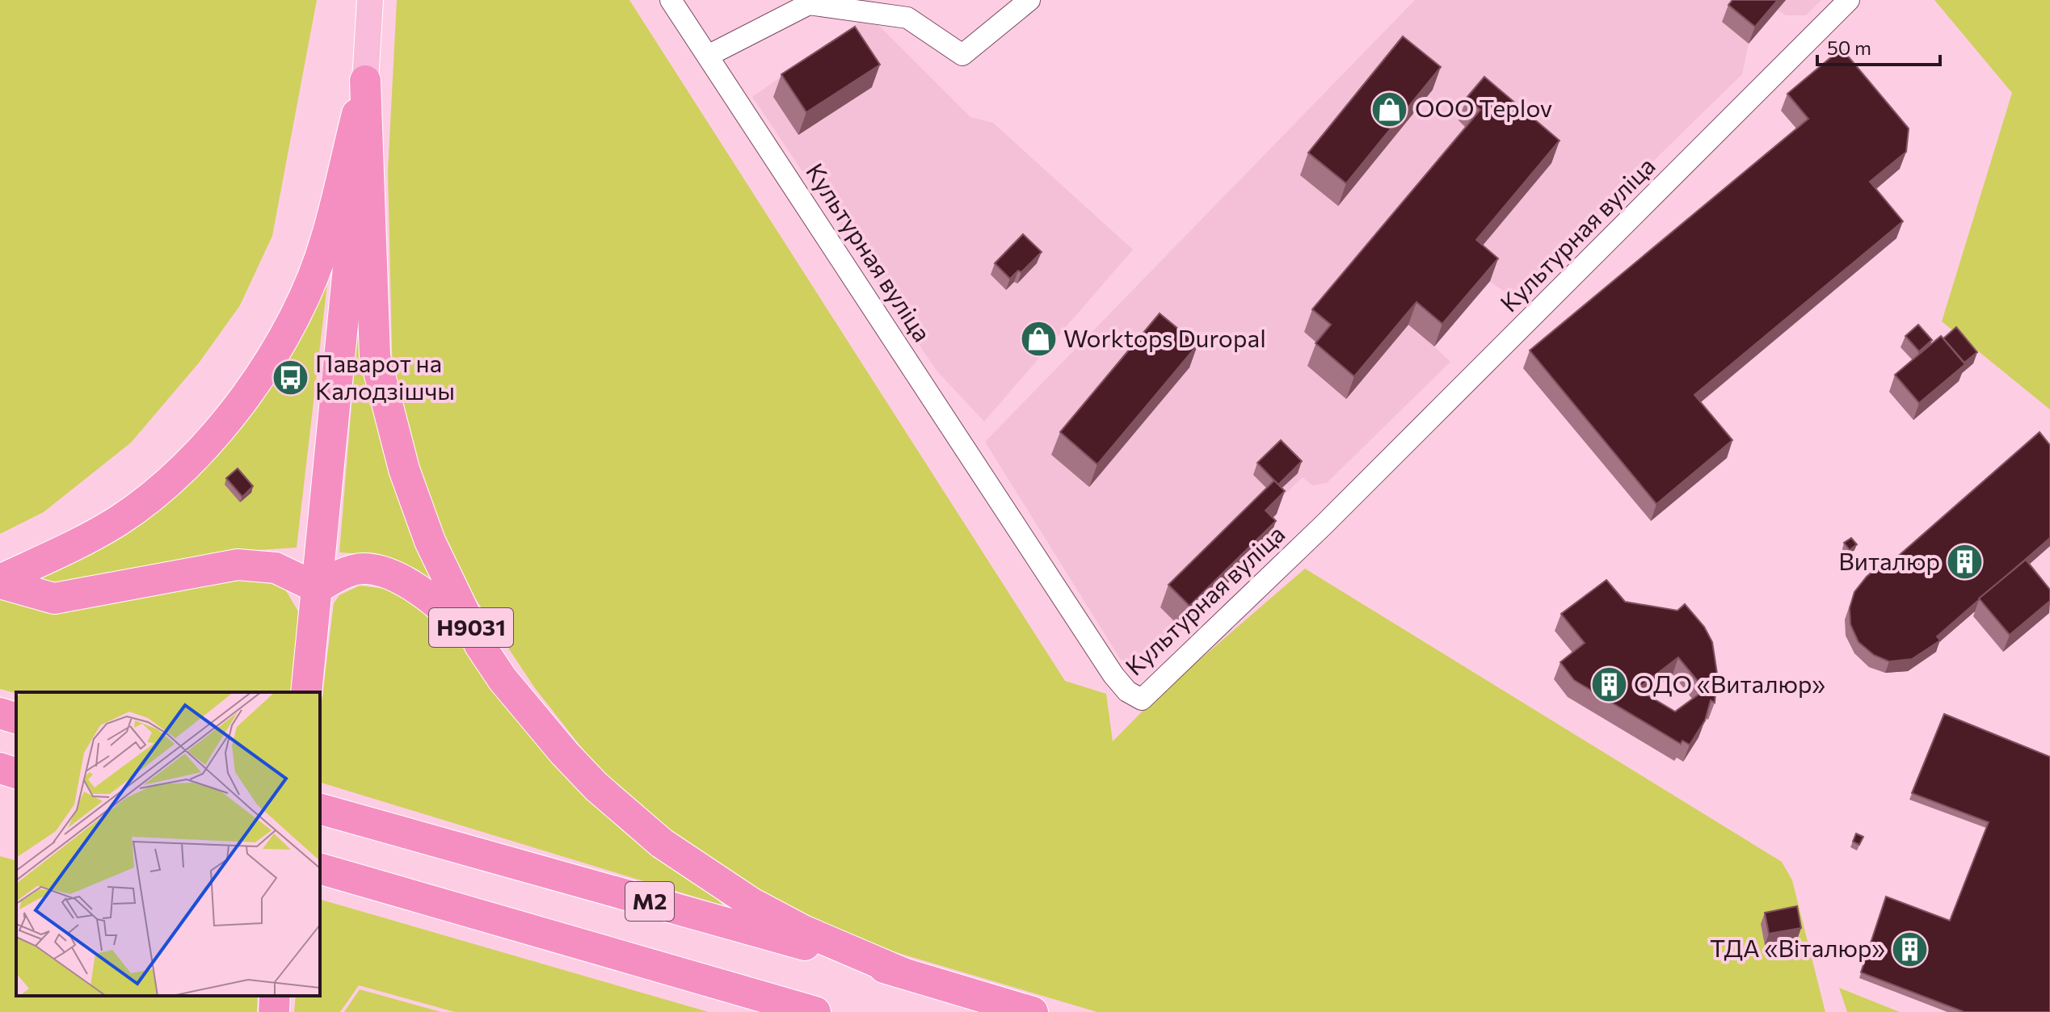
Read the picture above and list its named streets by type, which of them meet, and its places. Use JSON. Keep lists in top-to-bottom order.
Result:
{
  "streets": {
    "highway": ["Н9031", "М2"],
    "street": ["Культурная вуліца"]
  },
  "crossings": [
    ["Н9031", "М2"]
  ],
  "places": {
    "shop": ["OOO Teplov", "Worktops Duropal"],
    "bus stop": ["Паварот на Калодзішчы"],
    "building": ["Виталюр", "ОДО «Виталюр»", "ТДА «Віталюр»"]
  },
  "scale_bar": "50 m"
}
